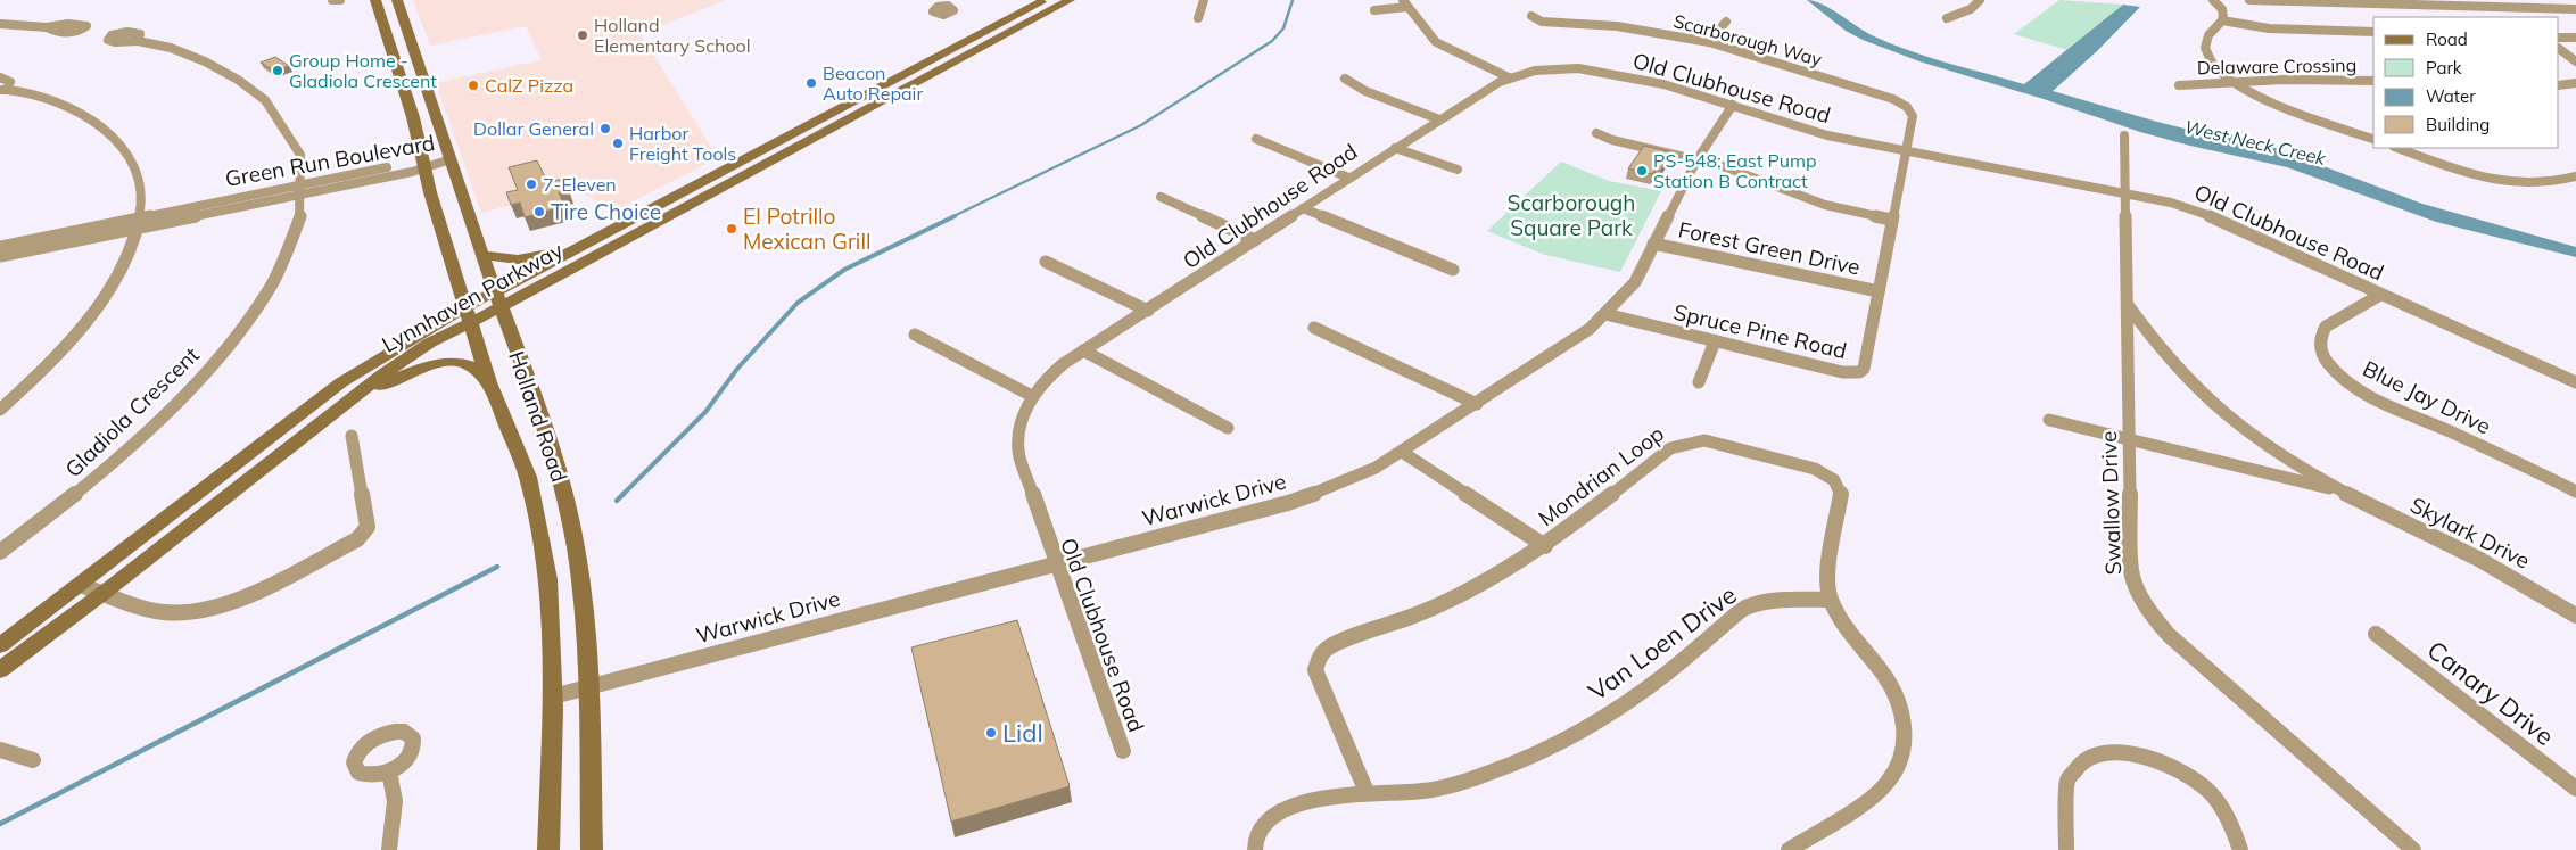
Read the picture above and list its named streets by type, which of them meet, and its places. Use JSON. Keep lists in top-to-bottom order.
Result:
{
  "streets": {
    "main road": ["Lynnhaven Parkway", "Holland Road"],
    "street": [
      "Scarborough Way",
      "Delaware Crossing",
      "Old Clubhouse Road",
      "Green Run Boulevard",
      "Forest Green Drive",
      "Spruce Pine Road",
      "Blue Jay Drive",
      "Gladiola Crescent",
      "Mondrian Loop",
      "Warwick Drive",
      "Swallow Drive",
      "Skylark Drive",
      "Van Loen Drive",
      "Canary Drive"
    ]
  },
  "crossings": [
    ["Scarborough Way", "Old Clubhouse Road"],
    ["Old Clubhouse Road", "Blue Jay Drive"],
    ["Old Clubhouse Road", "Warwick Drive"],
    ["Old Clubhouse Road", "Swallow Drive"],
    ["Green Run Boulevard", "Gladiola Crescent"],
    ["Green Run Boulevard", "Holland Road"],
    ["Forest Green Drive", "Warwick Drive"],
    ["Lynnhaven Parkway", "Holland Road"],
    ["Spruce Pine Road", "Warwick Drive"],
    ["Holland Road", "Warwick Drive"],
    ["Mondrian Loop", "Van Loen Drive"],
    ["Swallow Drive", "Skylark Drive"]
  ],
  "water": ["West Neck Creek"],
  "parks": ["Scarborough Square Park"],
  "places": [
    "Holland Elementary School",
    "Group Home - Gladiola Crescent",
    "Beacon Auto Repair",
    "CalZ Pizza",
    "Dollar General",
    "Harbor Freight Tools",
    "PS-548; East Pump Station B Contract",
    "7-Eleven",
    "Tire Choice",
    "El Potrillo Mexican Grill",
    "Lidl"
  ],
  "legend": [
    "Road",
    "Park",
    "Water",
    "Building"
  ]
}
